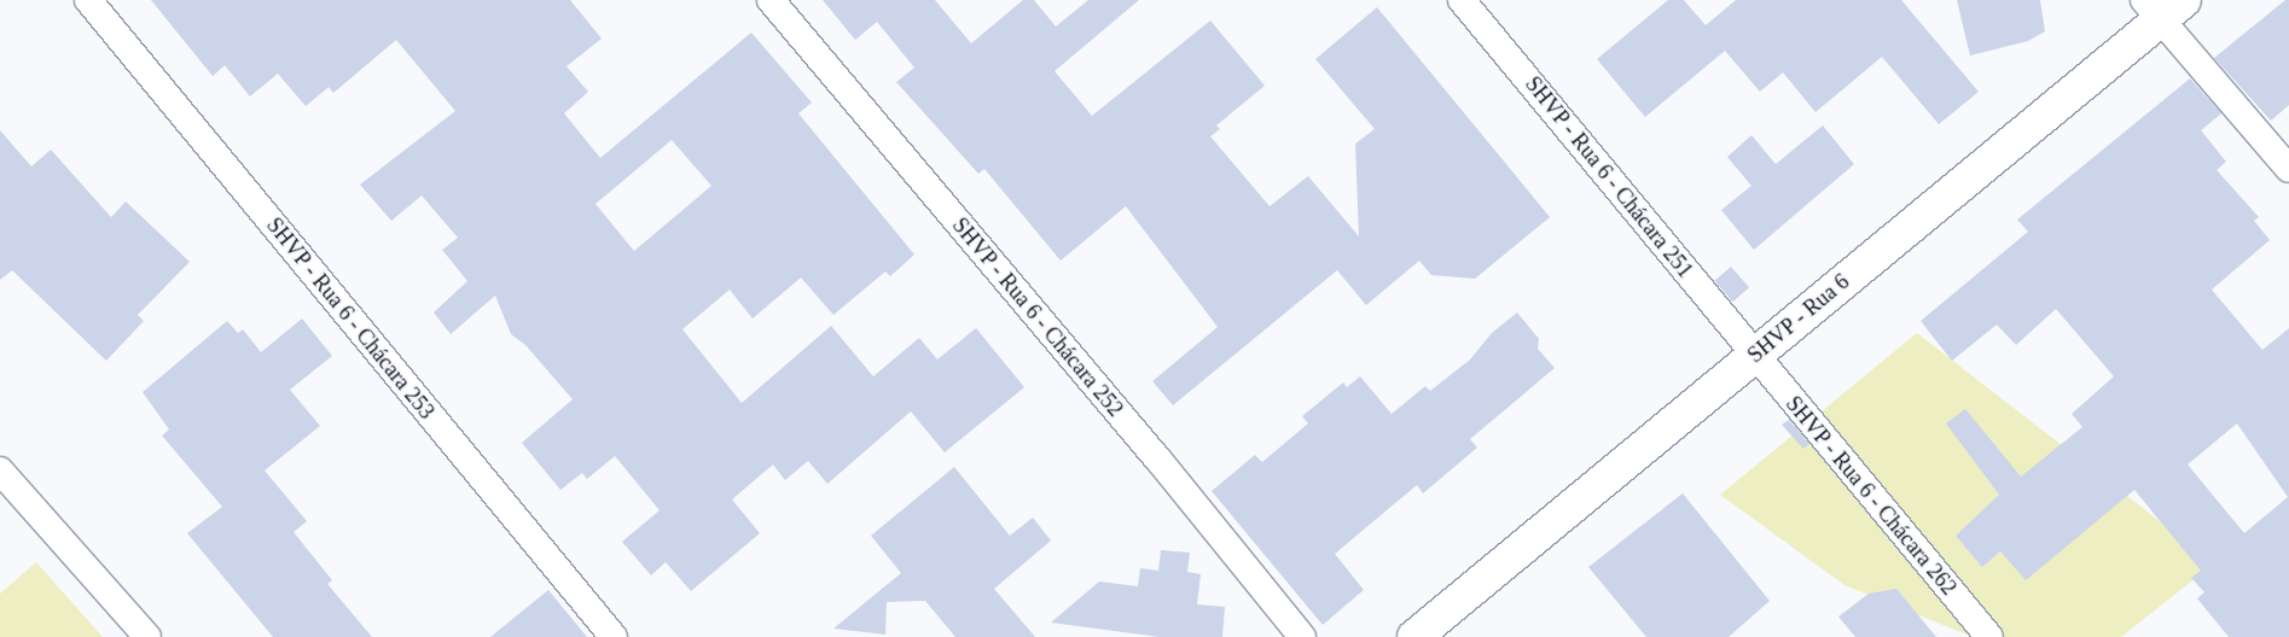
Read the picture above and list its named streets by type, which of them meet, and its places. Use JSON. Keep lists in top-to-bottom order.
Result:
{
  "streets": {
    "street": [
      "SHVP - Rua 6 - Chácara 251",
      "SHVP - Rua 6 - Chácara 252",
      "SHVP - Rua 6 - Chácara 253",
      "SHVP - Rua 6",
      "SHVP - Rua 6 - Chácara 262"
    ]
  },
  "crossings": [
    ["SHVP - Rua 6 - Chácara 251", "SHVP - Rua 6"],
    ["SHVP - Rua 6 - Chácara 251", "SHVP - Rua 6 - Chácara 262"],
    ["SHVP - Rua 6", "SHVP - Rua 6 - Chácara 262"]
  ]
}
